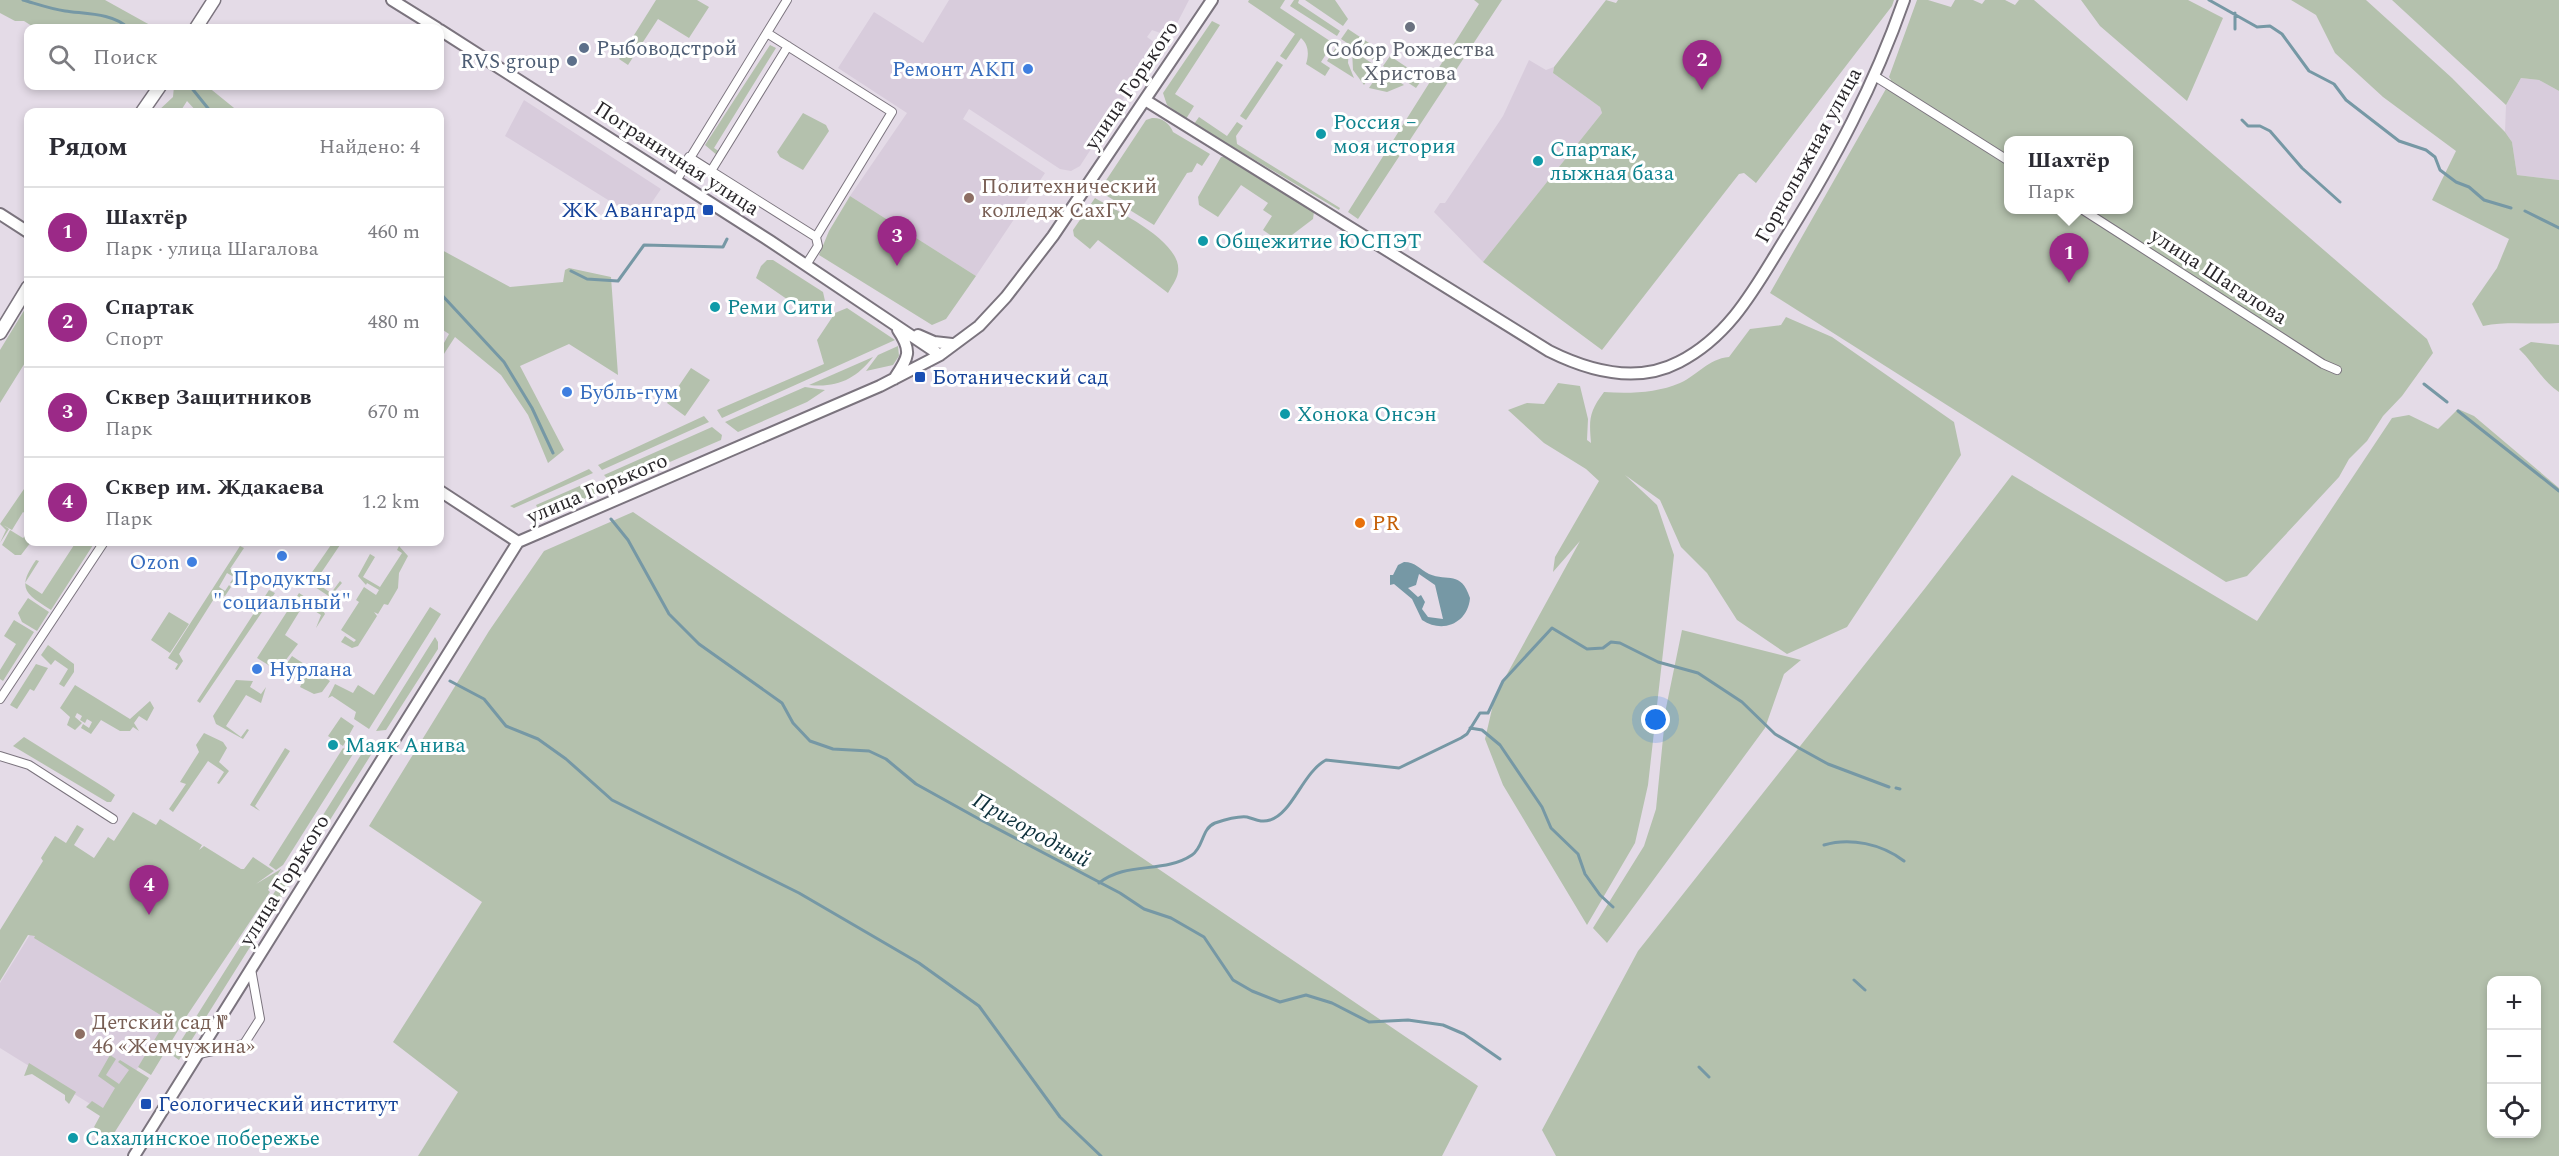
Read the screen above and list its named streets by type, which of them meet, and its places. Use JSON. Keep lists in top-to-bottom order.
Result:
{
  "streets": {
    "street": [
      "улица Горького",
      "Горнолыжная улица",
      "Пограничная улица",
      "улица Шагалова"
    ]
  },
  "crossings": [
    ["улица Горького", "Горнолыжная улица"],
    ["улица Горького", "Пограничная улица"]
  ],
  "water": ["Пригородный"],
  "places": {
    "other": [
      "Собор Рождества Христова",
      "Рыбоводстрой",
      "RVS group",
      "Ремонт АКП",
      "Россия – моя история",
      "Спартак, лыжная база",
      "Политехнический колледж СахГУ",
      "Общежитие ЮСПЭТ",
      "Реми Сити",
      "Бубль-гум",
      "Хонока Онсэн",
      "PR",
      "Продукты \"социальный\"",
      "Ozon",
      "Нурлана",
      "Маяк Анива",
      "Детский сад № 46 «Жемчужина»",
      "Сахалинское побережье"
    ],
    "transit": ["ЖК Авангард", "Ботанический сад", "Геологический институт"]
  },
  "page": {
    "search": "Поиск",
    "pins": [
      "2",
      "3",
      "1",
      "4"
    ],
    "heading": ["Рядом", "Найдено: 4"],
    "popup": ["Шахтёр", "Парк"],
    "list": [
      {
        "mark": "1",
        "name": "Шахтёр",
        "note": "Парк · улица Шагалова",
        "value": "460 m"
      },
      {
        "mark": "2",
        "name": "Спартак",
        "note": "Спорт",
        "value": "480 m"
      },
      {
        "mark": "3",
        "name": "Сквер Защитников",
        "note": "Парк",
        "value": "670 m"
      },
      {
        "mark": "4",
        "name": "Сквер им. Ждакаева",
        "note": "Парк",
        "value": "1.2 km"
      }
    ],
    "map_buttons": ["+", "−"]
  }
}
